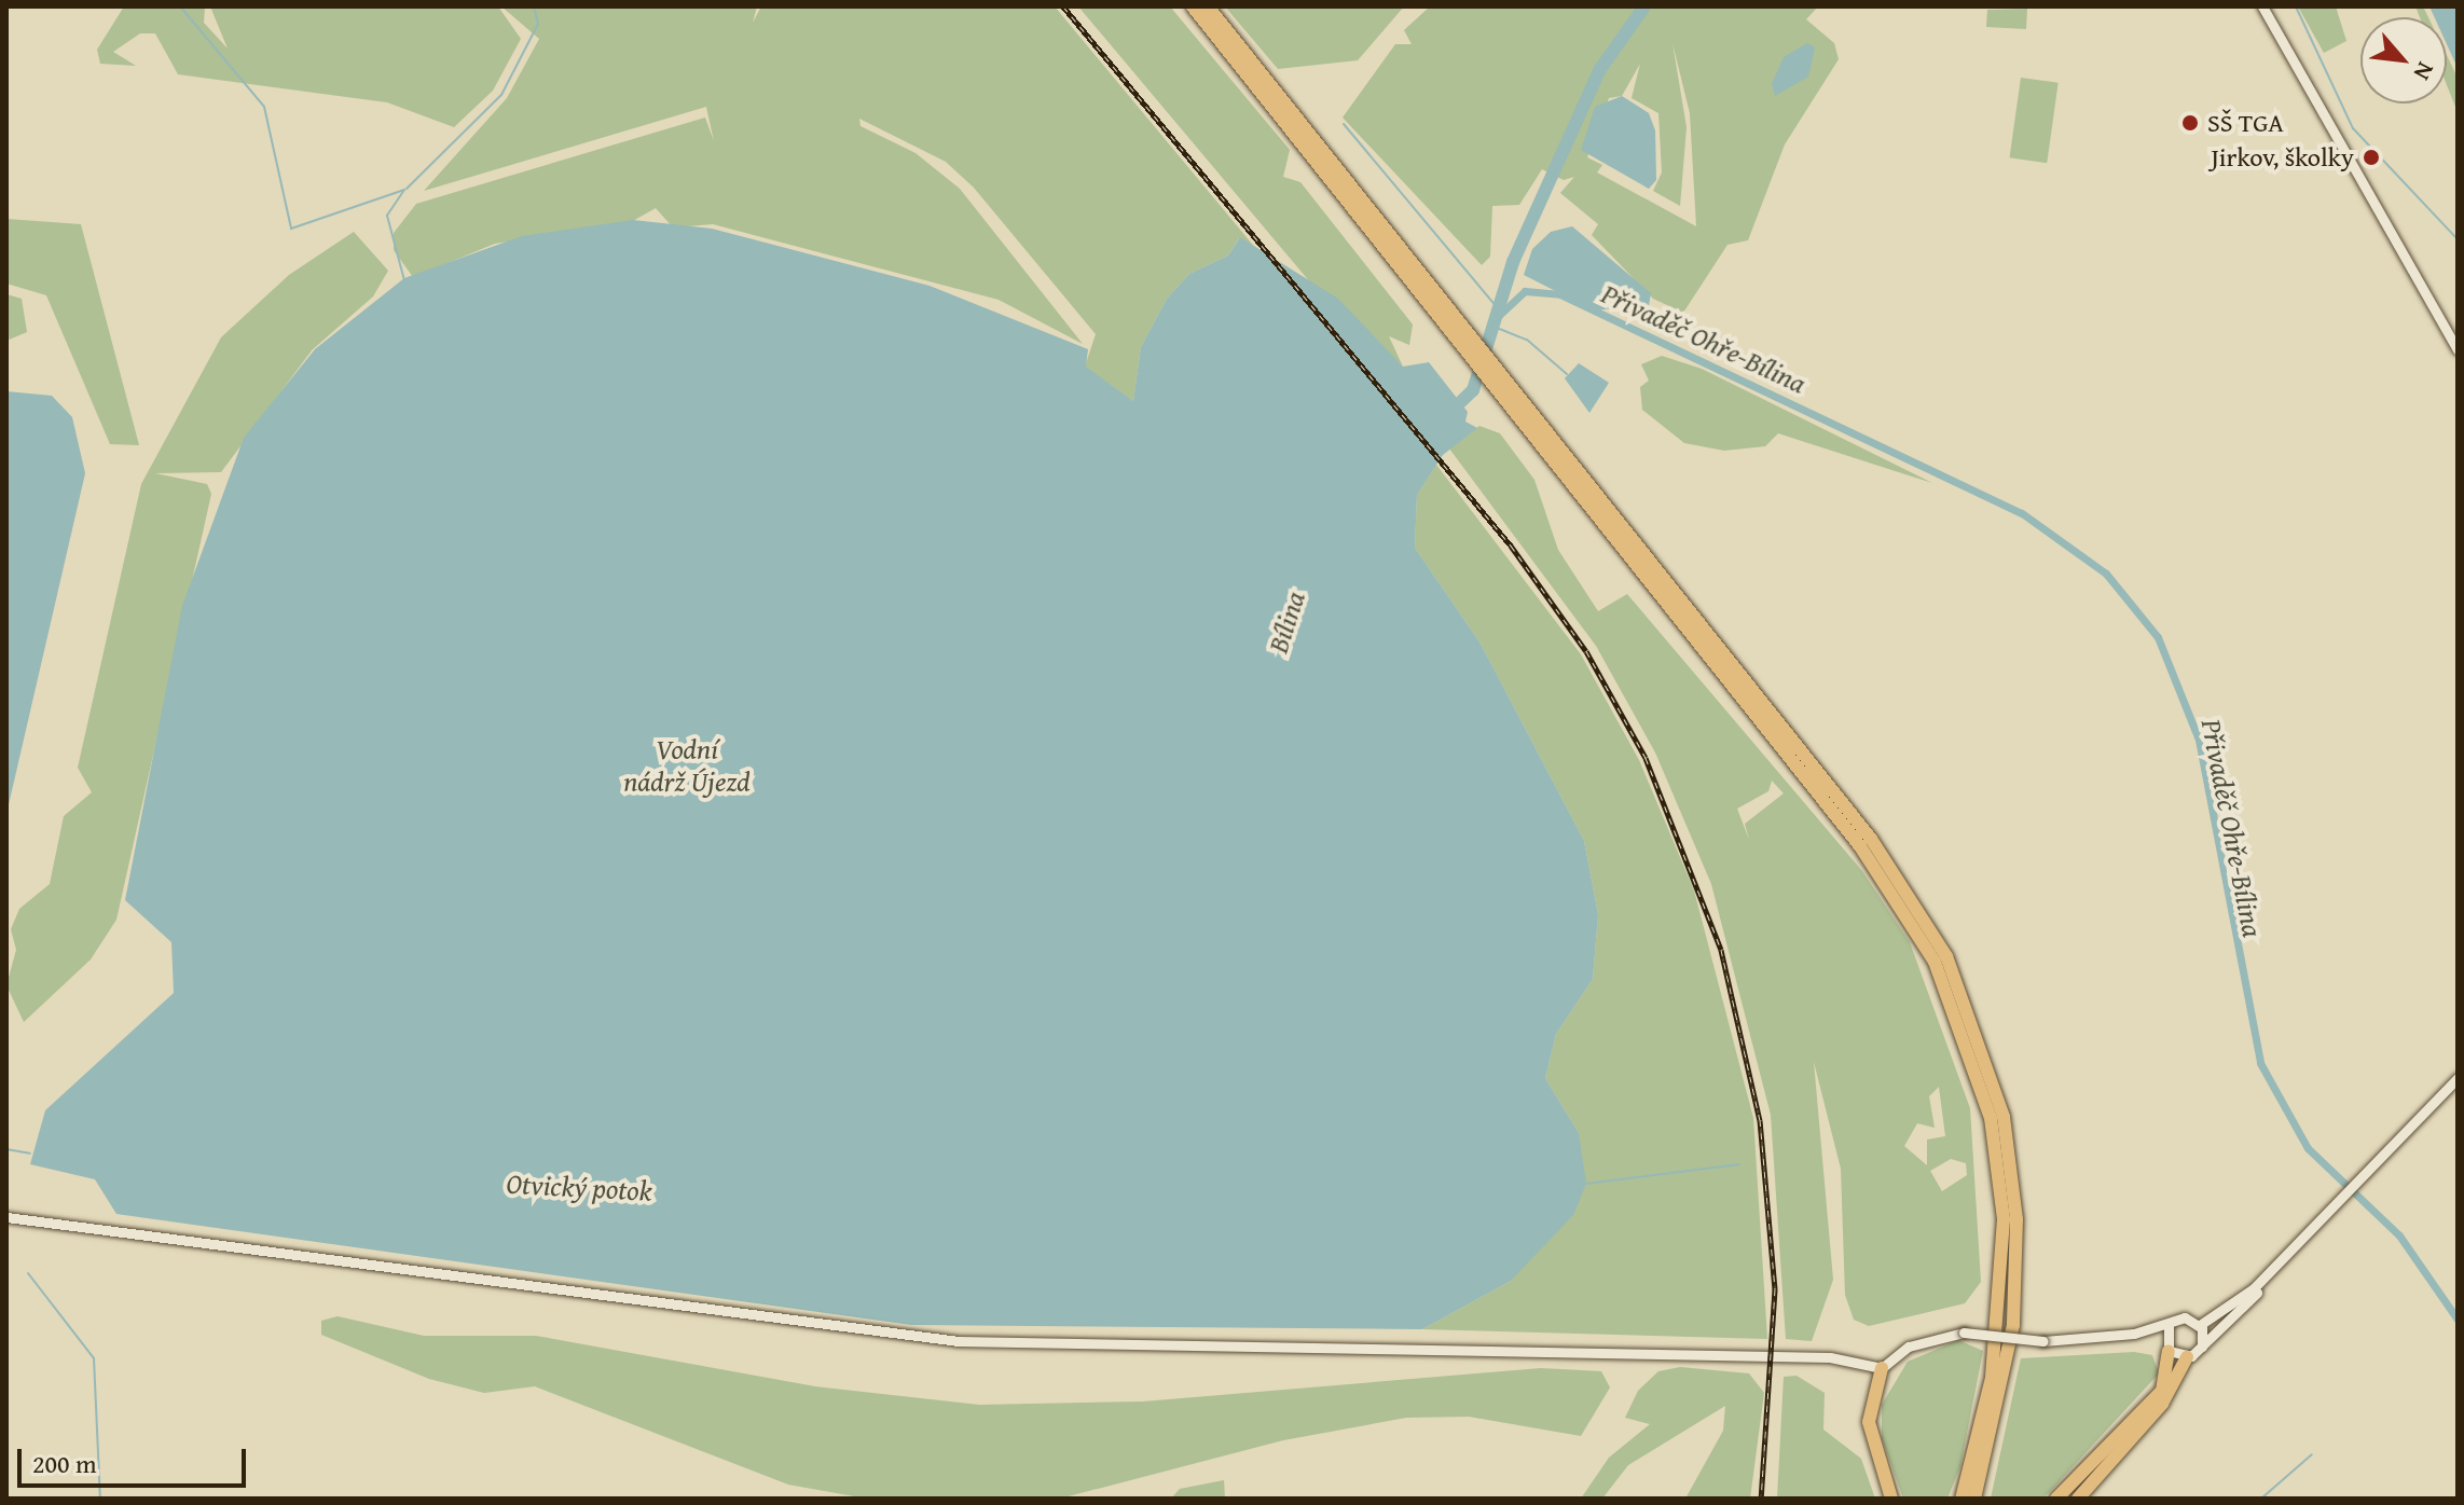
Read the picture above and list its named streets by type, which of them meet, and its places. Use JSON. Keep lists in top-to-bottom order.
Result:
{
  "water": [
    "Přivaděč Ohře-Bílina",
    "Bílina",
    "Vodní nádrž Újezd",
    "Otvický potok"
  ],
  "places": ["SŠ TGA", "Jirkov, školky"],
  "scale_bar": "200 m",
  "north": "bottom right"
}
